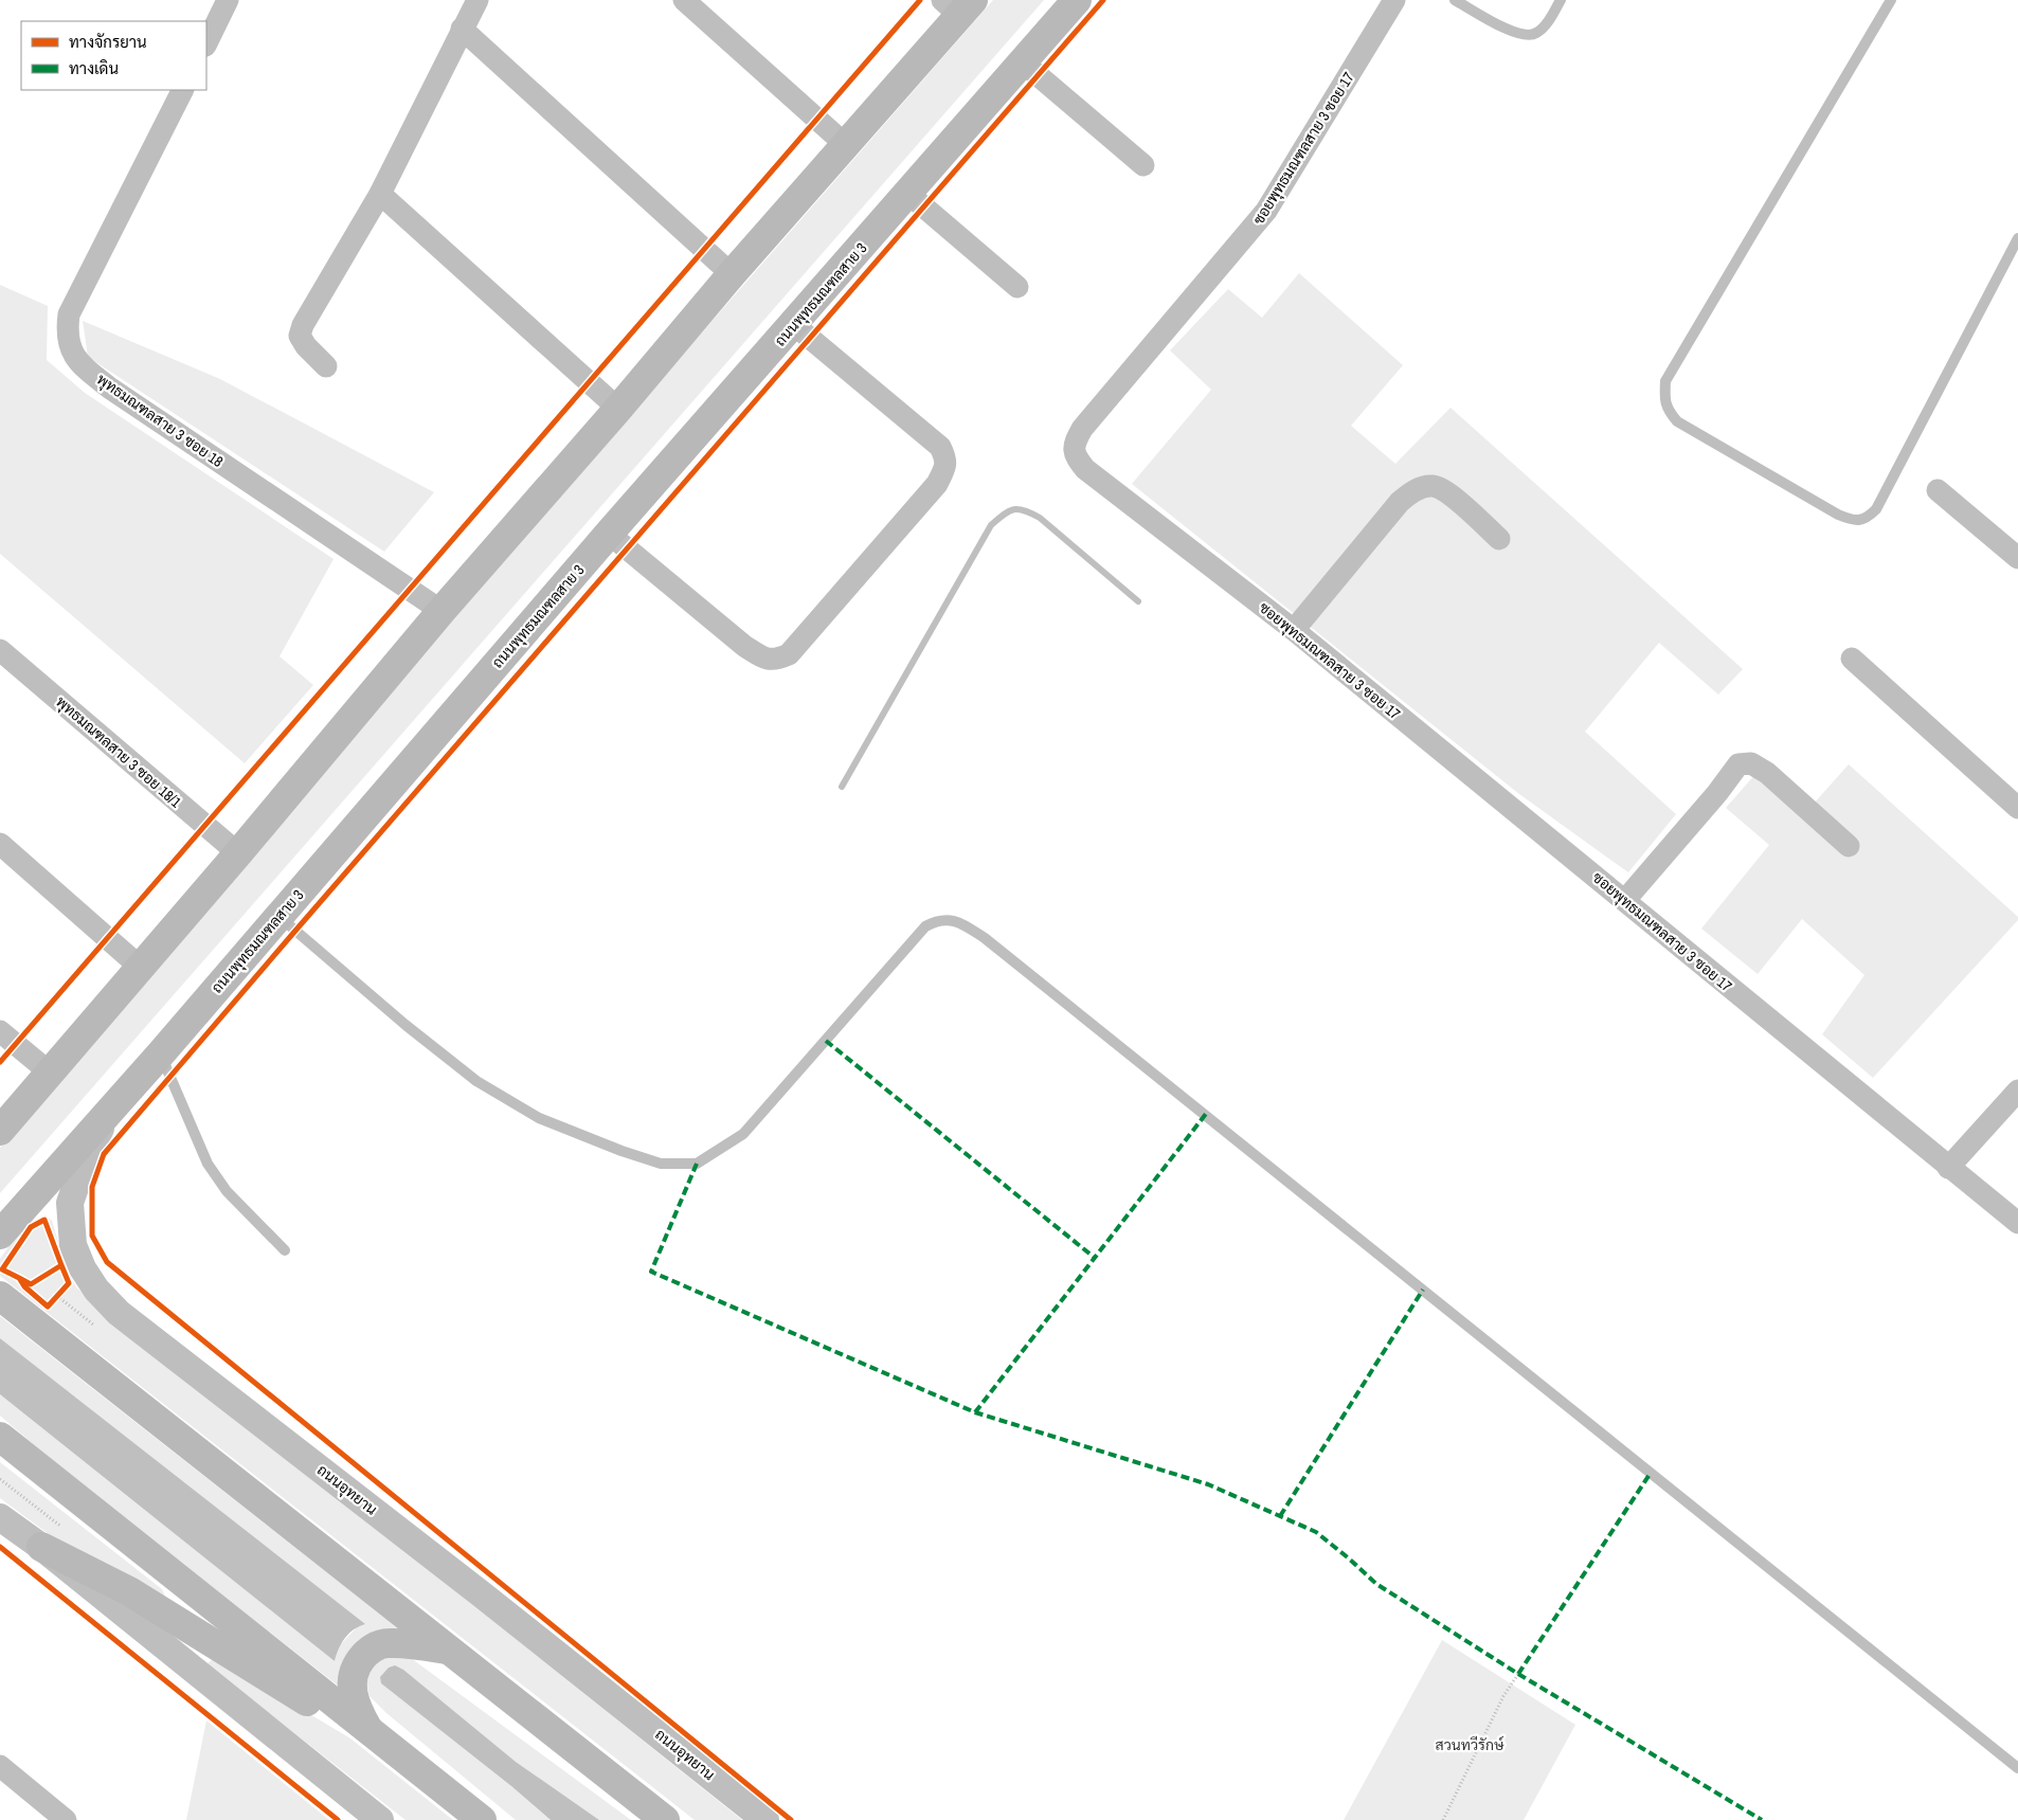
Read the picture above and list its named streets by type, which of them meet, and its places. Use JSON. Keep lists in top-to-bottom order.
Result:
{
  "streets": {
    "main road": ["ถนนพุทธมณฑลสาย 3"],
    "street": [
      "ซอยพุทธมณฑลสาย 3 ซอย 17",
      "พุทธมณฑลสาย 3 ซอย 18",
      "พุทธมณฑลสาย 3 ซอย 18/1",
      "ถนนอุทยาน"
    ]
  },
  "crossings": [
    ["ถนนพุทธมณฑลสาย 3", "ถนนอุทยาน"]
  ],
  "parks": ["สวนทวีรักษ์"],
  "legend": ["ทางจักรยาน", "ทางเดิน"]
}
